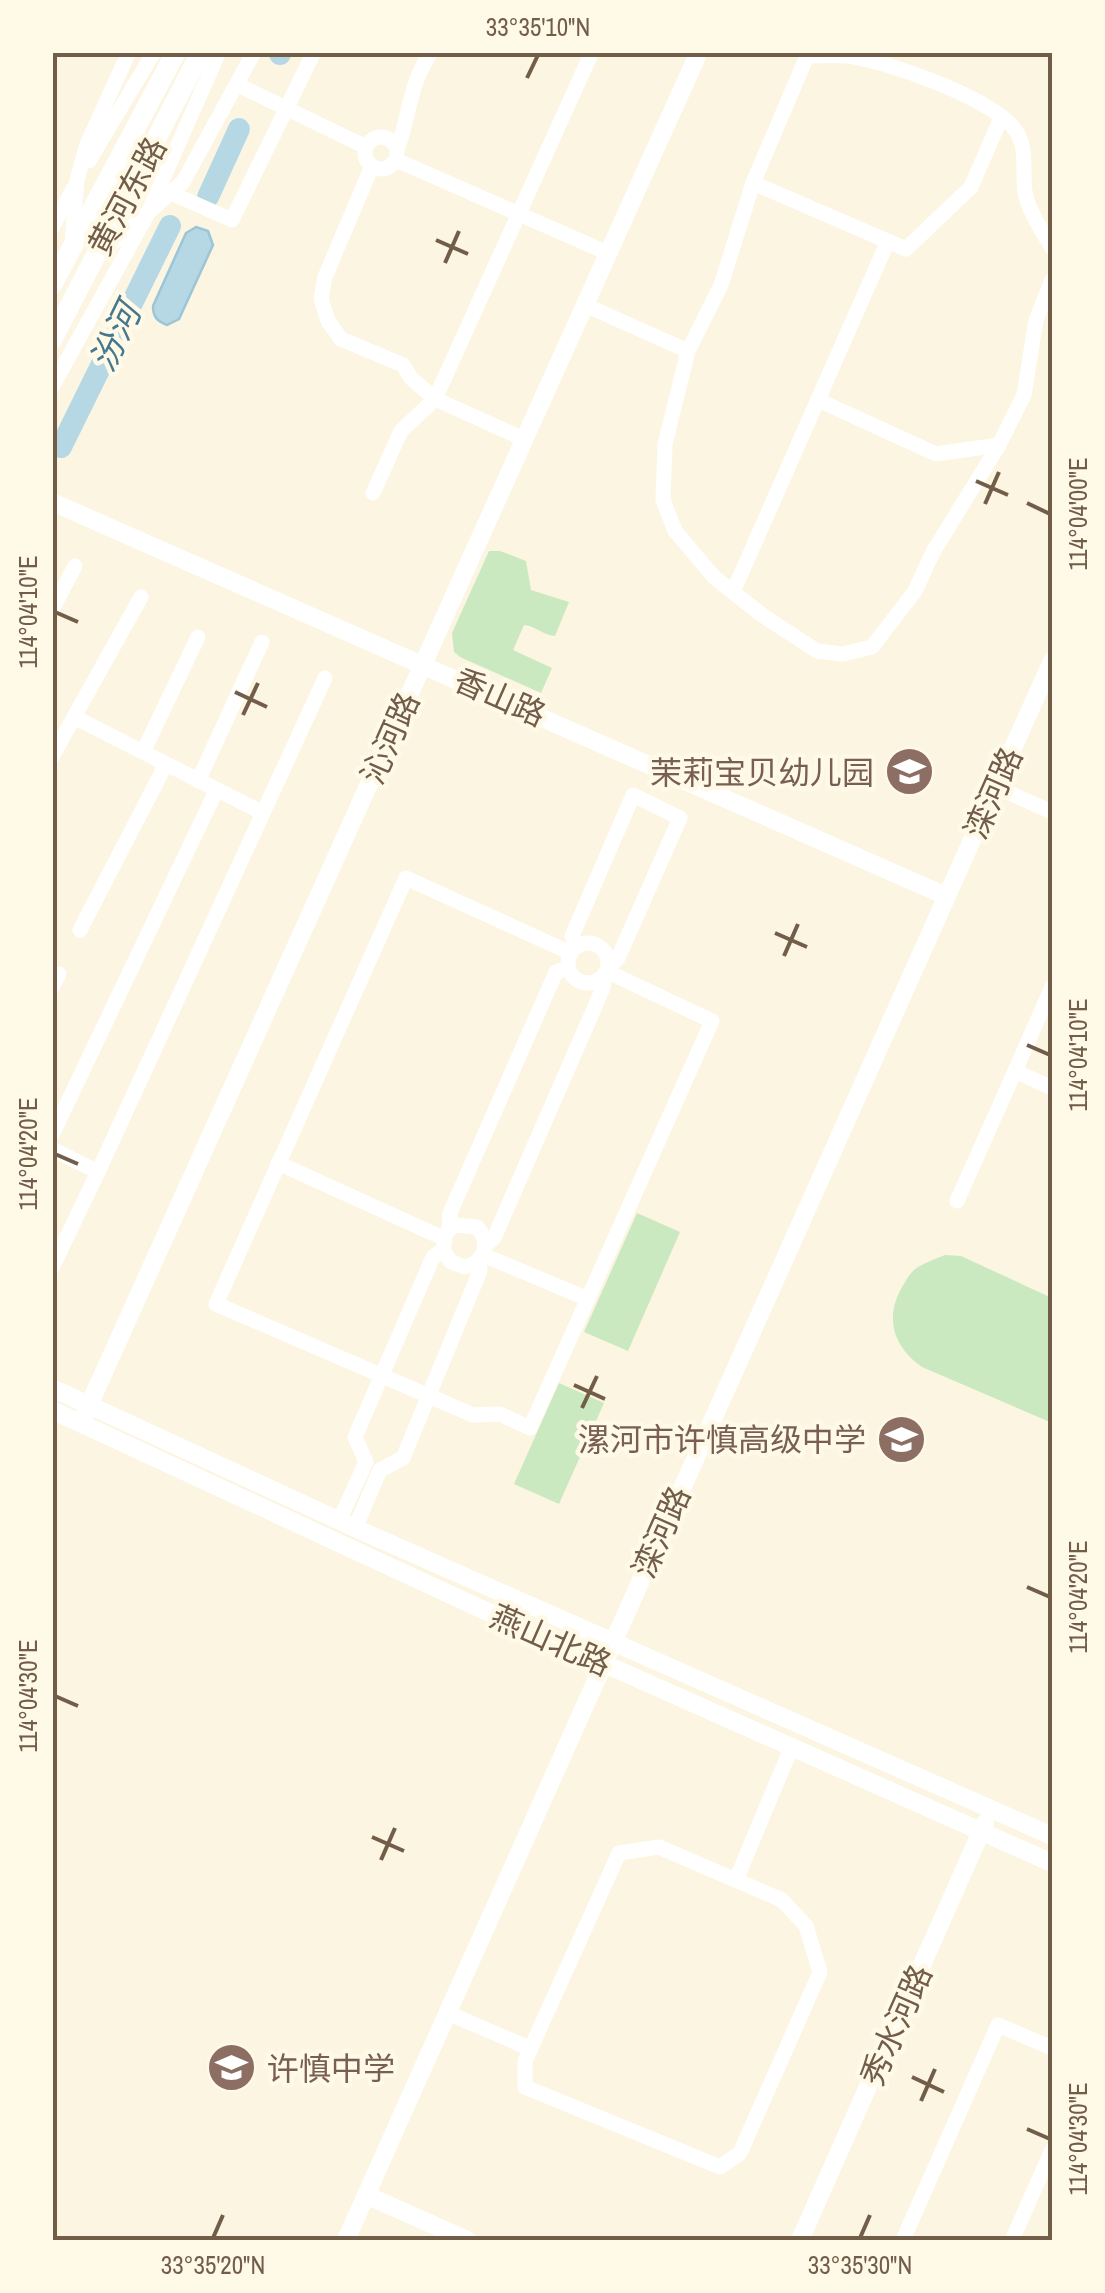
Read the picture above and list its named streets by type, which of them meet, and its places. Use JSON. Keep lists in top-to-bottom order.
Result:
{
  "streets": {
    "main road": ["黄河东路"],
    "street": [
      "香山路",
      "沁河路",
      "滦河路",
      "燕山北路",
      "秀水河路"
    ]
  },
  "crossings": [
    ["香山路", "沁河路"],
    ["香山路", "滦河路"],
    ["沁河路", "燕山北路"],
    ["滦河路", "燕山北路"],
    ["燕山北路", "秀水河路"]
  ],
  "water": ["汾河"],
  "places": {
    "school or university": ["茉莉宝贝幼儿园", "漯河市许慎高级中学", "许慎中学"]
  },
  "coordinates": [
    "33°35'10\"N",
    "114°04'00\"E",
    "114°04'10\"E",
    "114°04'20\"E",
    "114°04'30\"E",
    "33°35'20\"N",
    "33°35'30\"N"
  ]
}
